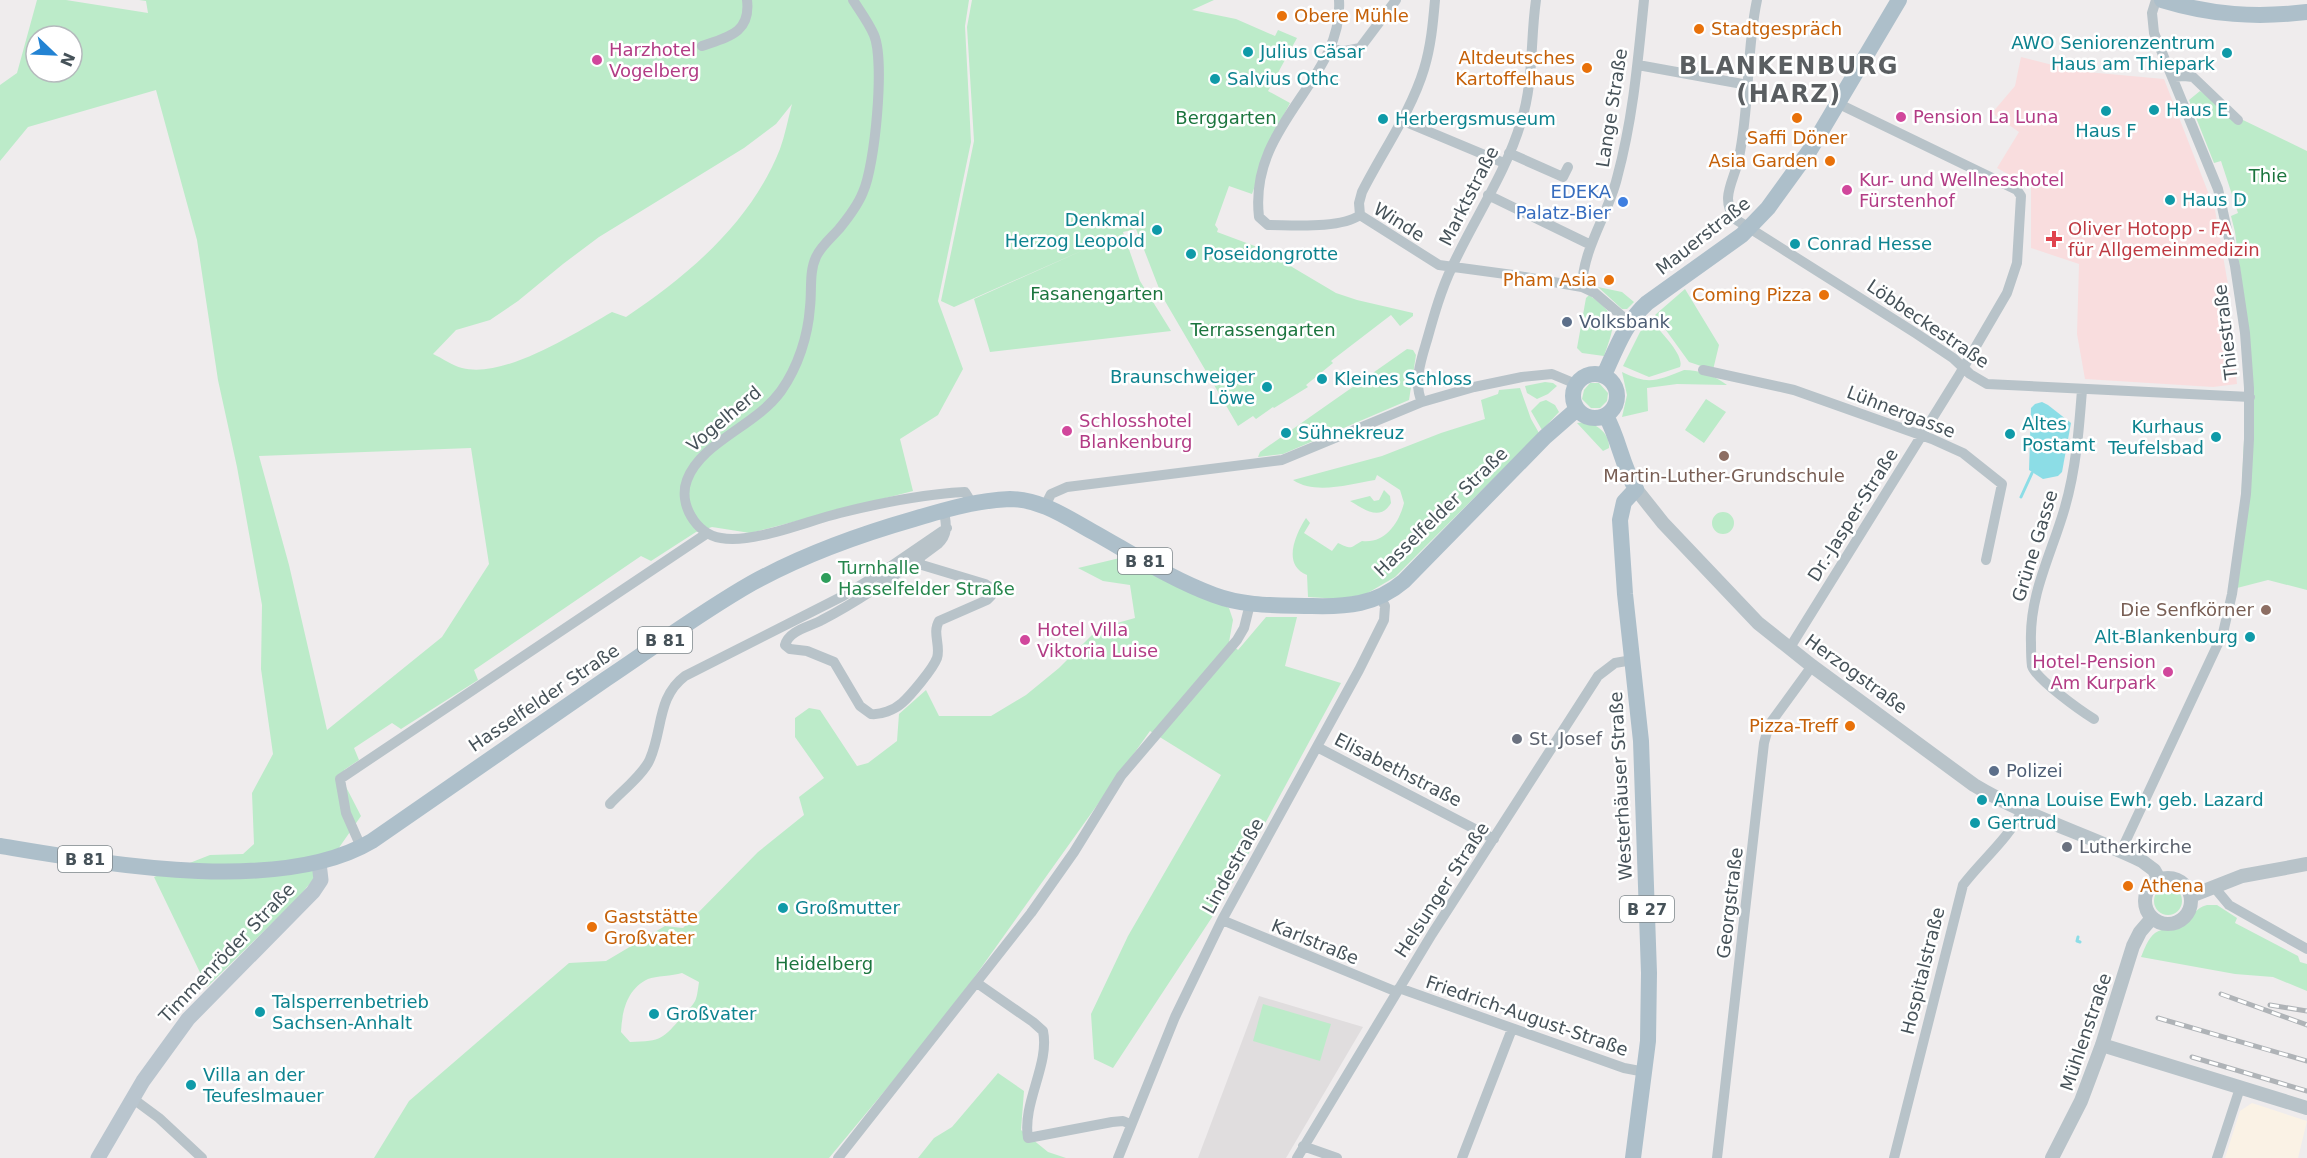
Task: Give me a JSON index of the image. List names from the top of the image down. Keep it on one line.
{"streets":{"main road":["Mauerstraße","Hasselfelder Straße","B 81","Herzogstraße","Westerhäuser Straße","B 27","Timmenröder Straße"],"street":["Lange Straße","Marktstraße","Winde","Löbbeckestraße","Thiestraße","Lühnergasse","Vogelherd","Dr.-Jasper-Straße","Grüne Gasse","Elisabethstraße","Lindestraße","Helsunger Straße","Georgstraße","Karlstraße","Hospitalstraße","Friedrich-August-Straße","Mühlenstraße"]},"crossings":[["Lange Straße","Winde"],["Marktstraße","Winde"],["Mauerstraße","Löbbeckestraße"],["Mauerstraße","Hasselfelder Straße"],["Mauerstraße","Dr.-Jasper-Straße"],["Mauerstraße","Herzogstraße"],["Löbbeckestraße","Thiestraße"],["Löbbeckestraße","Dr.-Jasper-Straße"],["Löbbeckestraße","Grüne Gasse"],["Thiestraße","Herzogstraße"],["Lühnergasse","Dr.-Jasper-Straße"],["Hasselfelder Straße","Herzogstraße"],["Hasselfelder Straße","Lindestraße"],["Hasselfelder Straße","Timmenröder Straße"],["Dr.-Jasper-Straße","Herzogstraße"],["Herzogstraße","Westerhäuser Straße"],["Herzogstraße","Georgstraße"],["Herzogstraße","Hospitalstraße"],["Herzogstraße","Mühlenstraße"],["Elisabethstraße","Lindestraße"],["Elisabethstraße","Helsunger Straße"],["Westerhäuser Straße","Helsunger Straße"],["Westerhäuser Straße","Friedrich-August-Straße"],["Lindestraße","Karlstraße"],["Helsunger Straße","Karlstraße"],["Helsunger Straße","Friedrich-August-Straße"],["Karlstraße","Friedrich-August-Straße"]],"districts":["BLANKENBURG (HARZ)"],"parks":["Berggarten","Thie","Fasanengarten","Terrassengarten","Heidelberg"],"places":{"other":["Obere Mühle","Stadtgespräch","Julius Cäsar","AWO Seniorenzentrum Haus am Thiepark","Harzhotel Vogelberg","Altdeutsches Kartoffelhaus","Salvius Othc","Haus E","Haus F","Pension La Luna","Saffi Döner","Herbergsmuseum","Asia Garden","Kur- und Wellnesshotel Fürstenhof","Haus D","EDEKA Palatz-Bier","Denkmal Herzog Leopold","Conrad Hesse","Poseidongrotte","Pham Asia","Coming Pizza","Volksbank","Kleines Schloss","Braunschweiger Löwe","Schlosshotel Blankenburg","Sühnekreuz","Altes Postamt","Kurhaus Teufelsbad","Martin-Luther-Grundschule","Turnhalle Hasselfelder Straße","Die Senfkörner","Alt-Blankenburg","Hotel Villa Viktoria Luise","Hotel-Pension Am Kurpark","Pizza-Treff","St. Josef","Polizei","Anna Louise Ewh, geb. Lazard","Gertrud","Lutherkirche","Athena","Großmutter","Gaststätte Großvater","Talsperrenbetrieb Sachsen-Anhalt","Großvater","Villa an der Teufeslmauer"],"health":["Oliver Hotopp - FA für Allgemeinmedizin"]},"north":"bottom right"}
